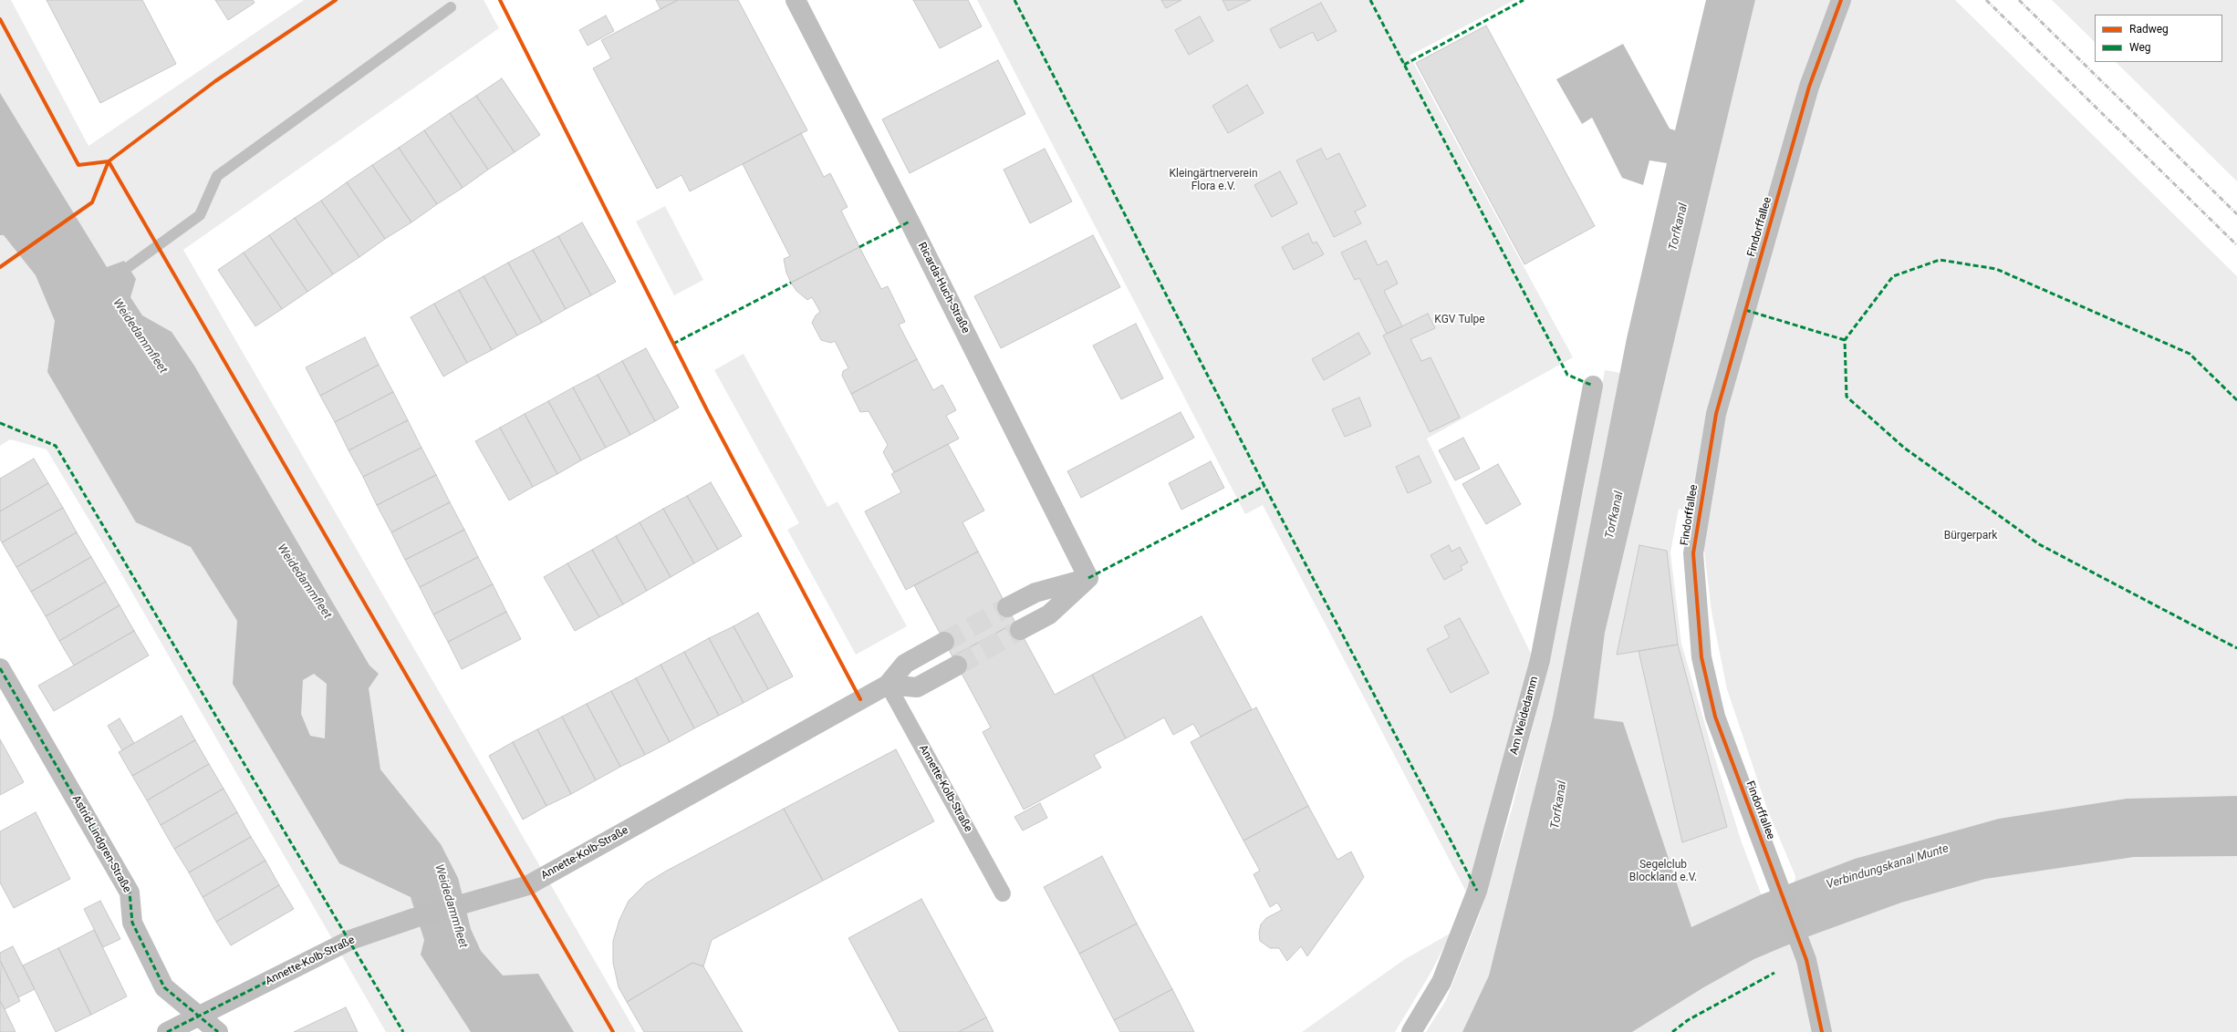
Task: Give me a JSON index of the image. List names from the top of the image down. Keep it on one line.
{"streets":{"street":["Findorffallee","Ricarda-Huch-Straße","Am Weidedamm","Annette-Kolb-Straße","Astrid-Lindgren-Straße"]},"crossings":[["Annette-Kolb-Straße","Astrid-Lindgren-Straße"]],"water":["Torfkanal","Weidedammfleet","Verbindungskanal Munte"],"parks":["Kleingärtnerverein Flora e.V.","KGV Tulpe","Bürgerpark","Segelclub Blockland e.V."],"legend":["Radweg","Weg"]}
